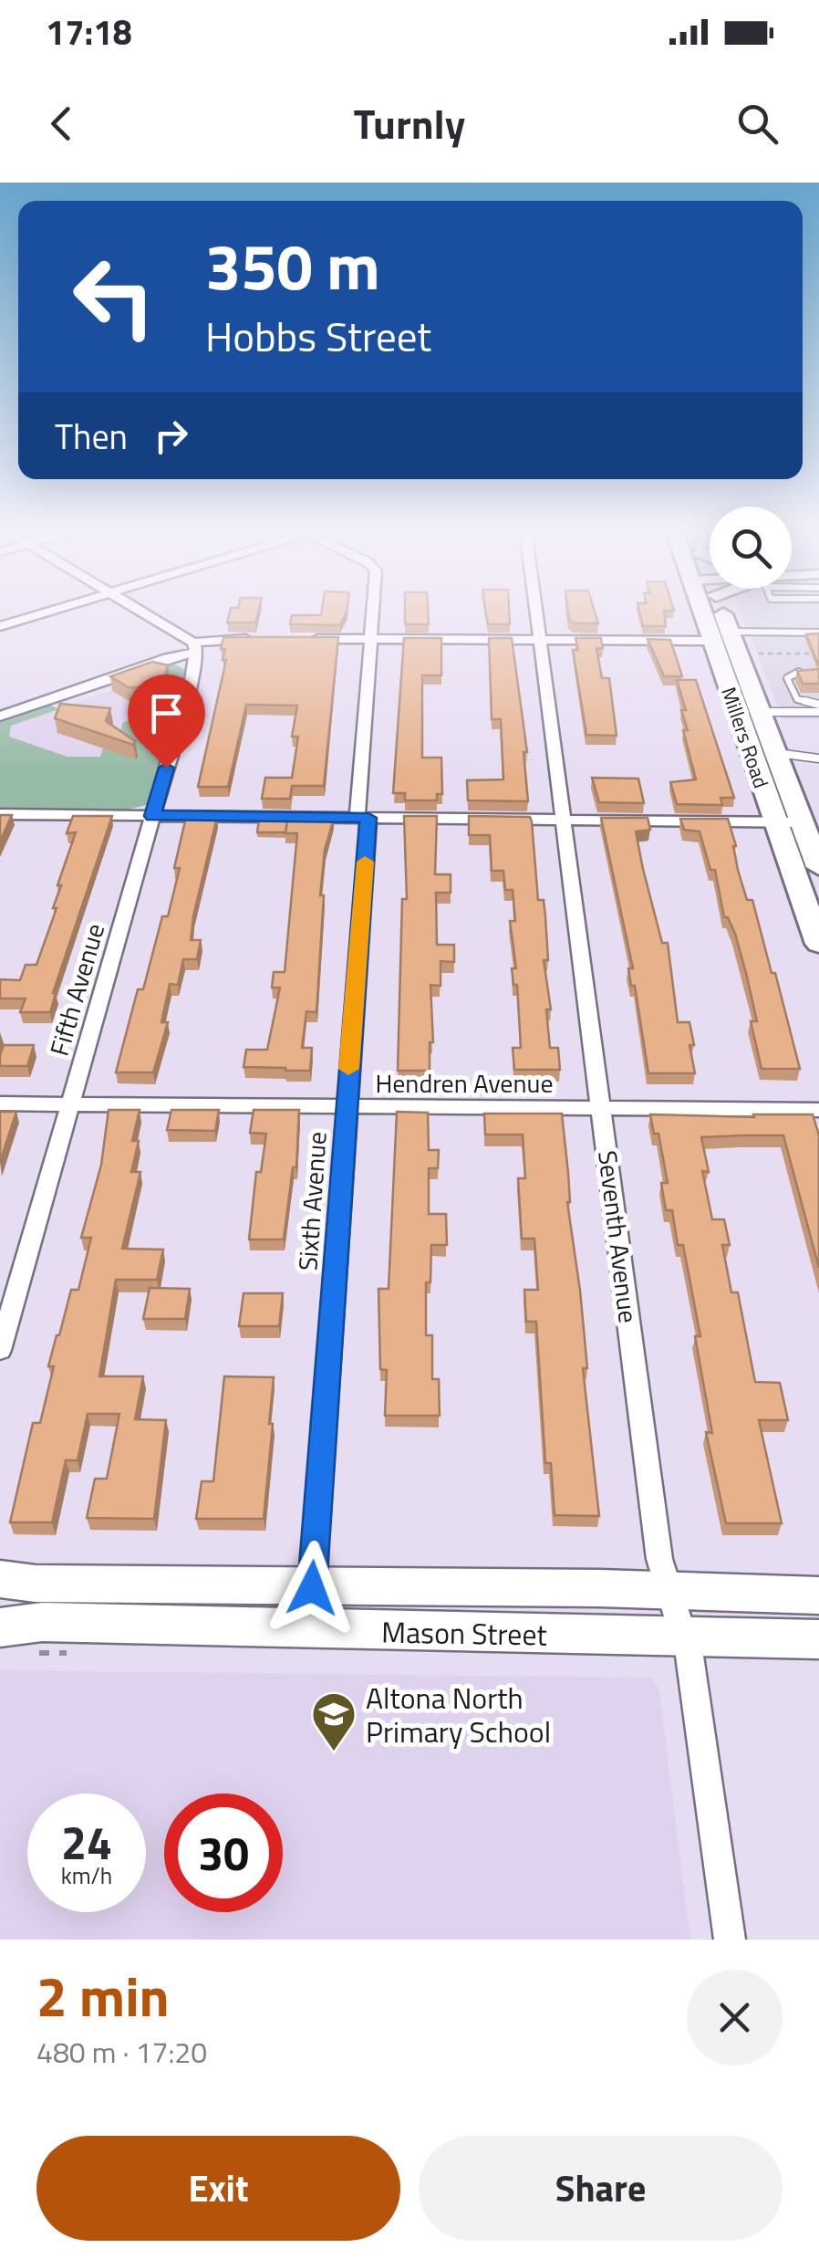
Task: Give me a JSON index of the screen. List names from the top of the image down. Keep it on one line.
{"streets":{"main road":["Millers Road"],"street":["Fifth Avenue","Hendren Avenue","Sixth Avenue","Seventh Avenue","Mason Street"]},"crossings":[["Fifth Avenue","Hendren Avenue"],["Hendren Avenue","Sixth Avenue"],["Hendren Avenue","Seventh Avenue"],["Sixth Avenue","Mason Street"],["Seventh Avenue","Mason Street"]],"places":{"school or university":["Altona North Primary School"]},"page":{"status":"17:18","header":"Turnly","turn":["350 m","Hobbs Street"],"then":"Then","speed":"24 km/h","limit":"30","heading":["2 min","480 m · 17:20"],"buttons":["Exit","Share"]}}
